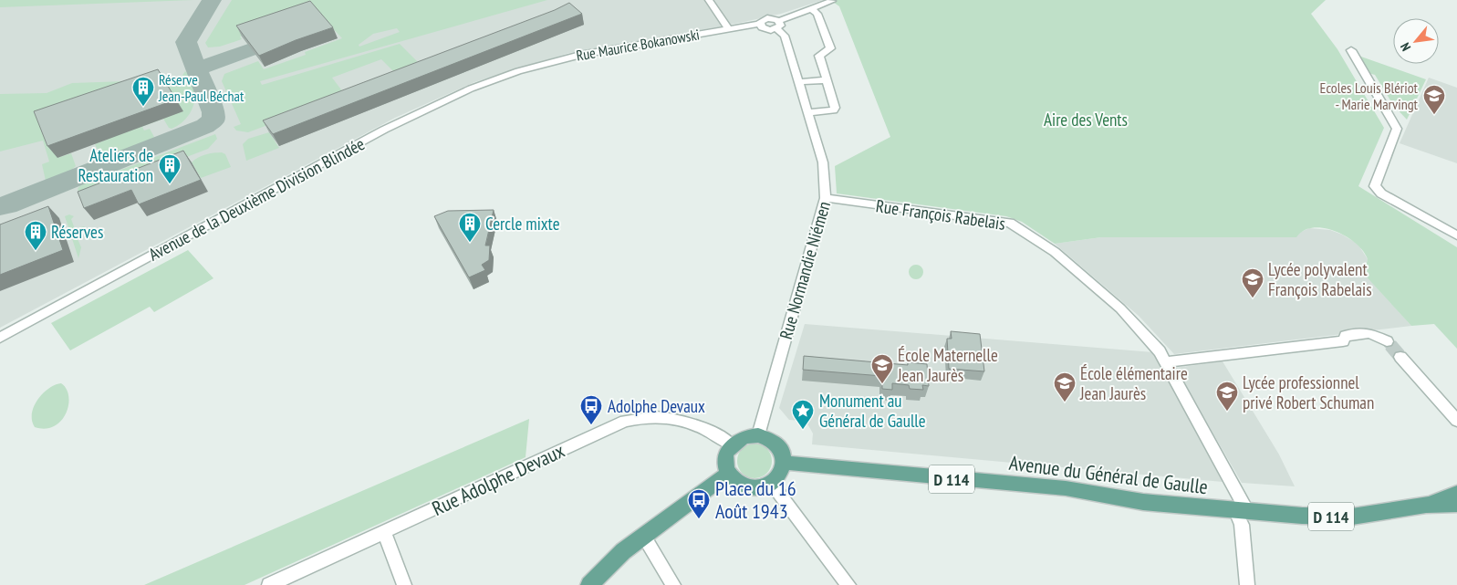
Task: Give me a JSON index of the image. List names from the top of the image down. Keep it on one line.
{"streets":{"main road":["Avenue du Général de Gaulle","D 114"],"street":["Rue Maurice Bokanowski","Avenue de la Deuxième Division Blindée","Rue François Rabelais","Rue Normandie Niémen","Rue Adolphe Devaux"]},"crossings":[["Rue Maurice Bokanowski","Avenue de la Deuxième Division Blindée"],["Rue Maurice Bokanowski","Rue Normandie Niémen"],["Rue François Rabelais","Rue Normandie Niémen"],["Rue François Rabelais","Avenue du Général de Gaulle"],["Rue Normandie Niémen","Avenue du Général de Gaulle"],["Rue Normandie Niémen","Rue Adolphe Devaux"],["Avenue du Général de Gaulle","Rue Adolphe Devaux"]],"parks":["Aire des Vents"],"places":{"building":["Réserve Jean-Paul Béchat","Ateliers de Restauration","Cercle mixte","Réserves"],"school or university":["Ecoles Louis Blériot - Marie Marvingt","Lycée polyvalent François Rabelais","École Maternelle Jean Jaurès","École élémentaire Jean Jaurès","Lycée professionnel privé Robert Schuman"],"bus stop":["Adolphe Devaux","Place du 16 Août 1943"],"place":["Monument au Général de Gaulle"]},"north":"bottom left"}
